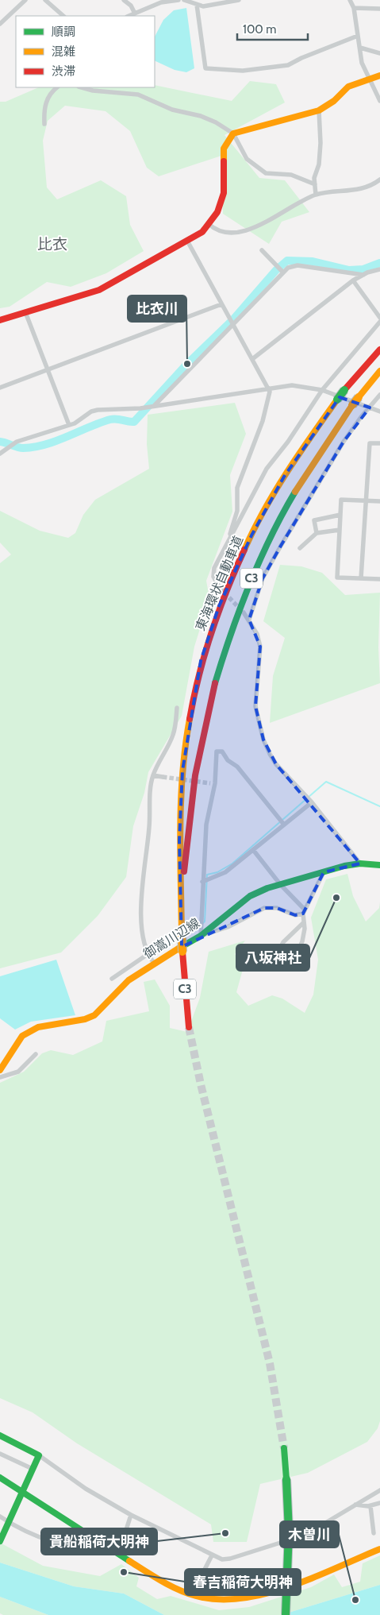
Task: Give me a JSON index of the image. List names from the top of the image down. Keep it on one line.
{"streets":{"main road":["C3","東海環状自動車道","御嵩川辺線"]},"districts":["比衣"],"places":["比衣川","八坂神社","貴船稲荷大明神","春吉稲荷大明神","木曽川"],"legend":["順調","混雑","渋滞"],"scale_bar":"100 m"}
